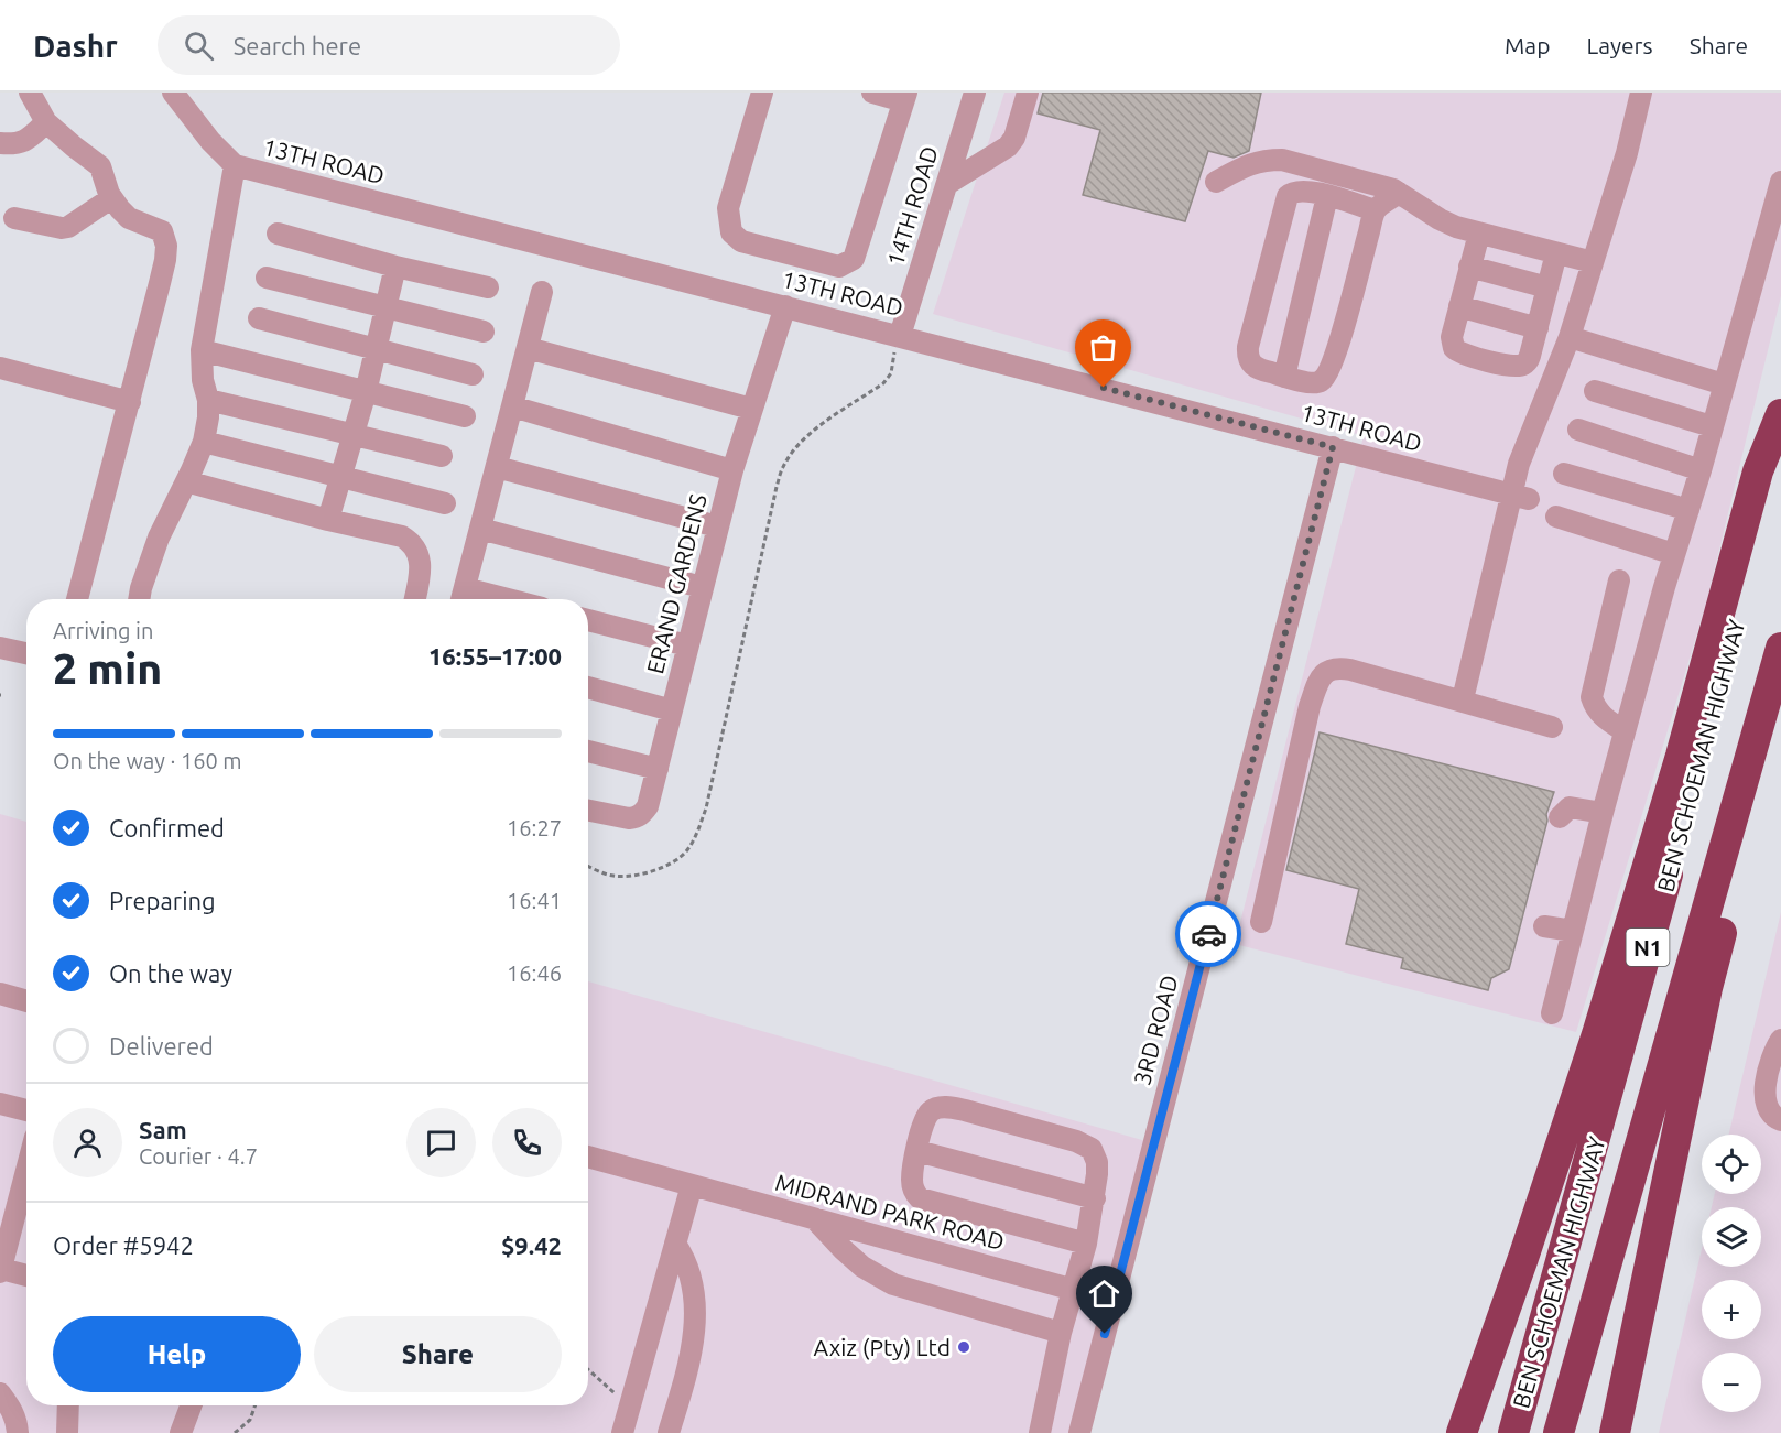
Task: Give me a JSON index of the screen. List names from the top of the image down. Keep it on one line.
{"streets":{"highway":["BEN SCHOEMAN HIGHWAY","N1"],"street":["13TH ROAD","14TH ROAD","ERAND GARDENS","3RD ROAD","MIDRAND PARK ROAD"]},"crossings":[["13TH ROAD","14TH ROAD"],["13TH ROAD","ERAND GARDENS"],["13TH ROAD","3RD ROAD"]],"places":["Axiz (Pty) Ltd"],"page":{"header":"Dashr","search":"Search here","nav":["Map","Layers","Share"],"heading":["2 min","Arriving in","16:55–17:00"],"panel":["Sam","Courier · 4.7","Order #5942","$9.42"],"bar":"On the way · 160 m","list":[["Confirmed","16:27"],["Preparing","16:41"],["On the way","16:46"],"Delivered"],"map_buttons":["+","−"],"buttons":["Help","Share"]}}
